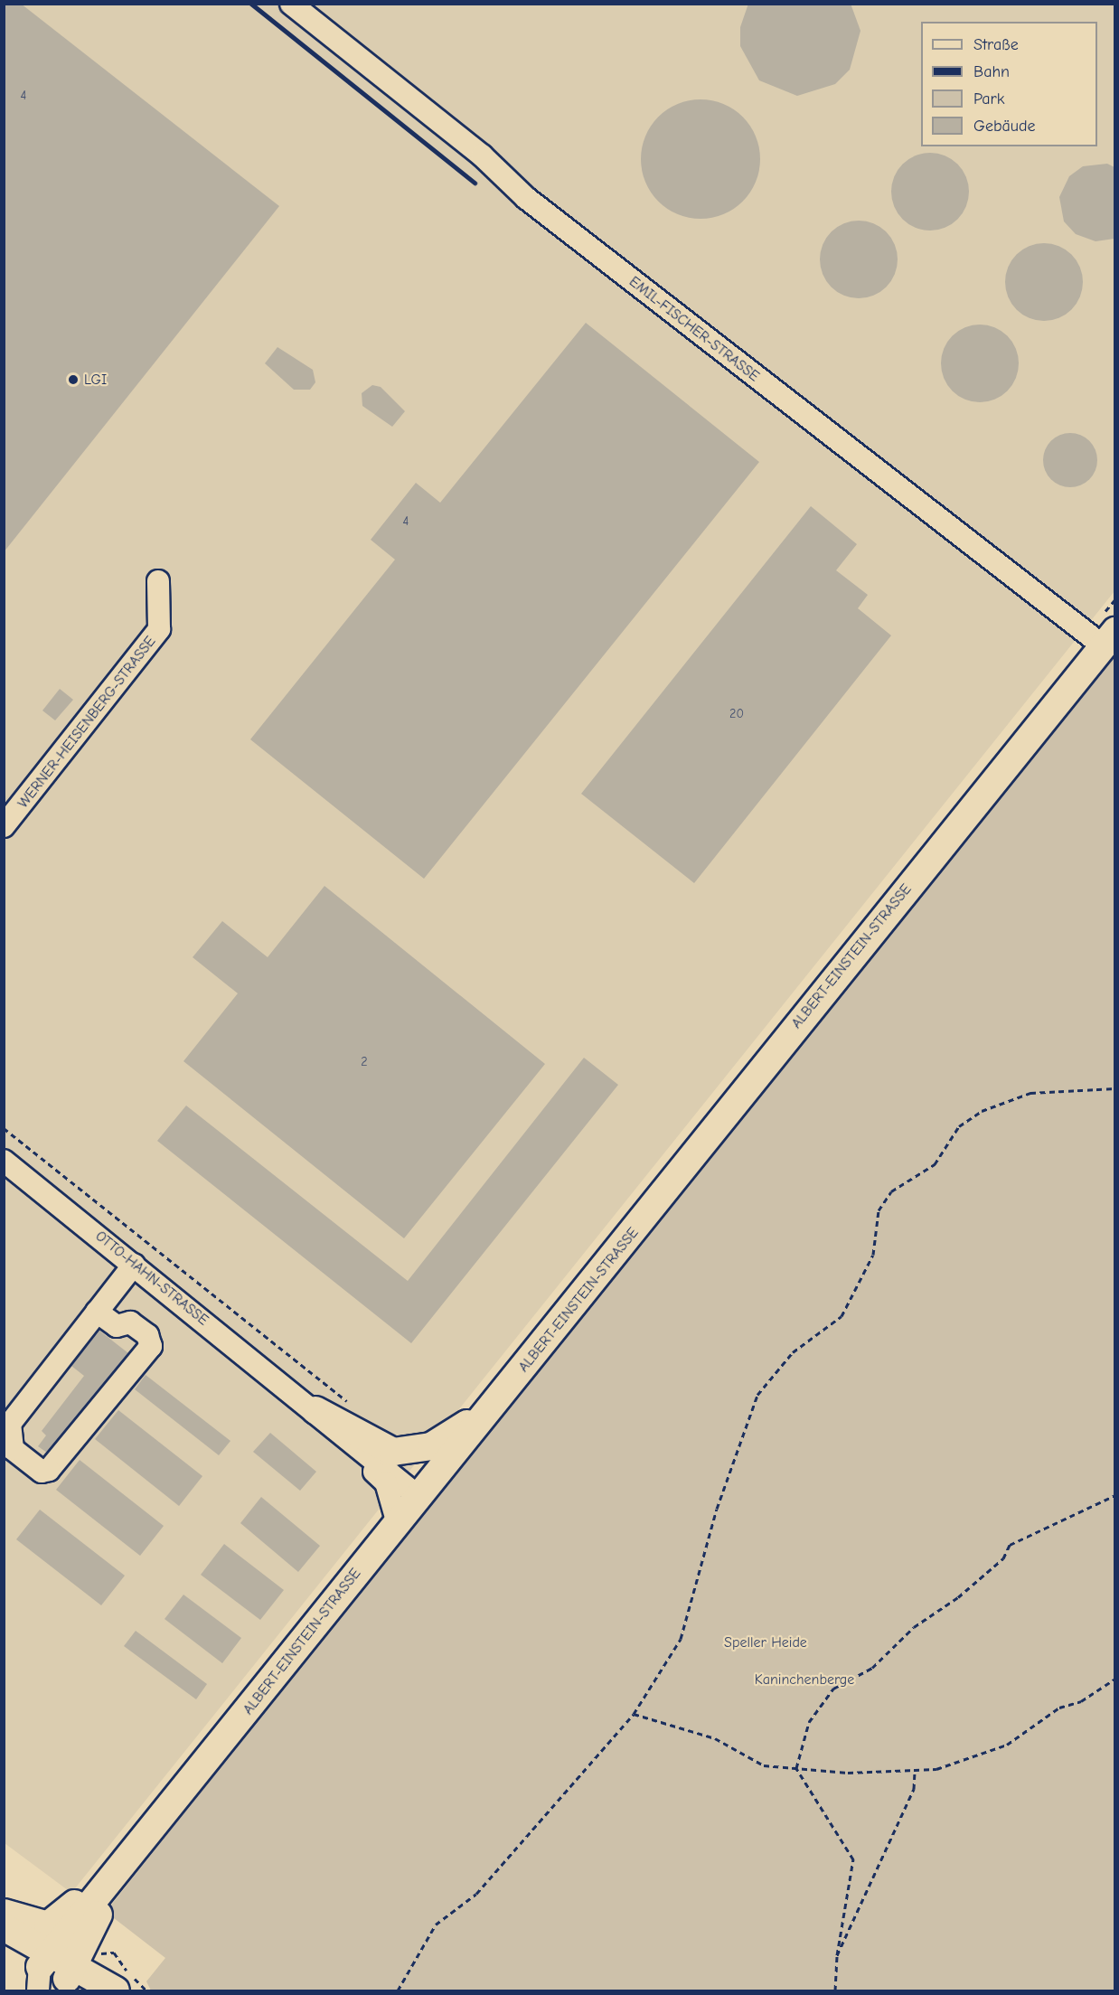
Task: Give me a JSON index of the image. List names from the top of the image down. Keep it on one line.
{"streets":{"main road":["ALBERT-EINSTEIN-STRASSE"],"street":["EMIL-FISCHER-STRASSE","WERNER-HEISENBERG-STRASSE","OTTO-HAHN-STRASSE"]},"crossings":[["EMIL-FISCHER-STRASSE","ALBERT-EINSTEIN-STRASSE"],["ALBERT-EINSTEIN-STRASSE","OTTO-HAHN-STRASSE"]],"parks":["Speller Heide","Kaninchenberge"],"places":["LGI"],"house_numbers":["4","4","20","2"],"legend":["Straße","Bahn","Park","Gebäude"]}
